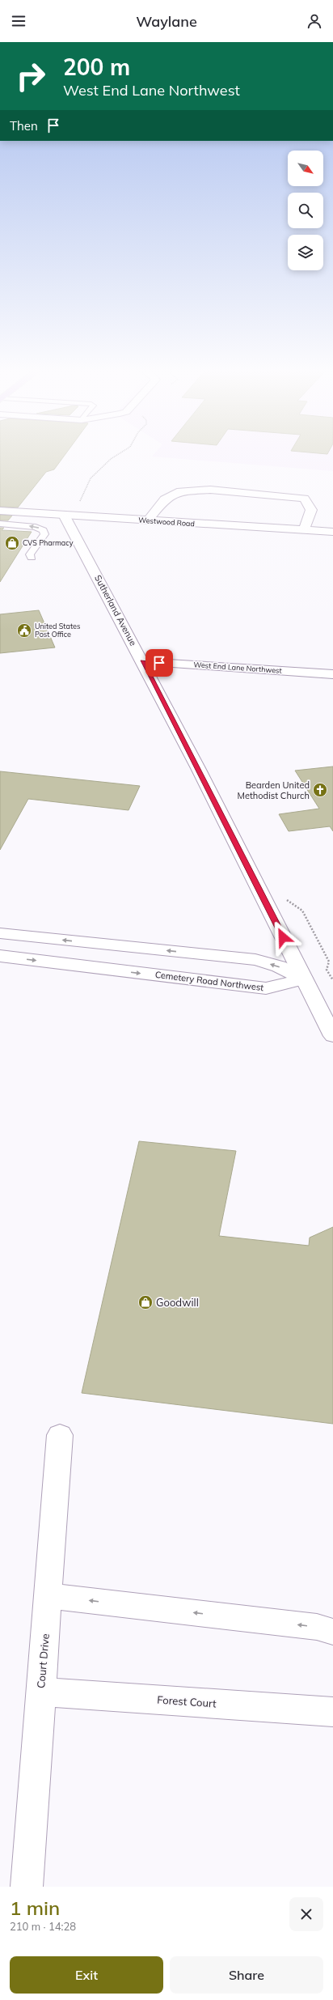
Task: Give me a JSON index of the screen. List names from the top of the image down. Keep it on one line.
{"streets":{"street":["Westwood Road","Sutherland Avenue","West End Lane Northwest","Cemetery Road Northwest","Court Drive","Forest Court"]},"crossings":[["Westwood Road","Sutherland Avenue"],["Sutherland Avenue","West End Lane Northwest"],["Sutherland Avenue","Cemetery Road Northwest"],["Court Drive","Forest Court"]],"places":{"shop":["CVS Pharmacy","Goodwill"],"public building":["United States Post Office"],"church":["Bearden United Methodist Church"]},"north":"bottom right","page":{"header":"Waylane","turn":["200 m","West End Lane Northwest"],"then":"Then","heading":["1 min","210 m · 14:28"],"buttons":["Exit","Share"]}}
